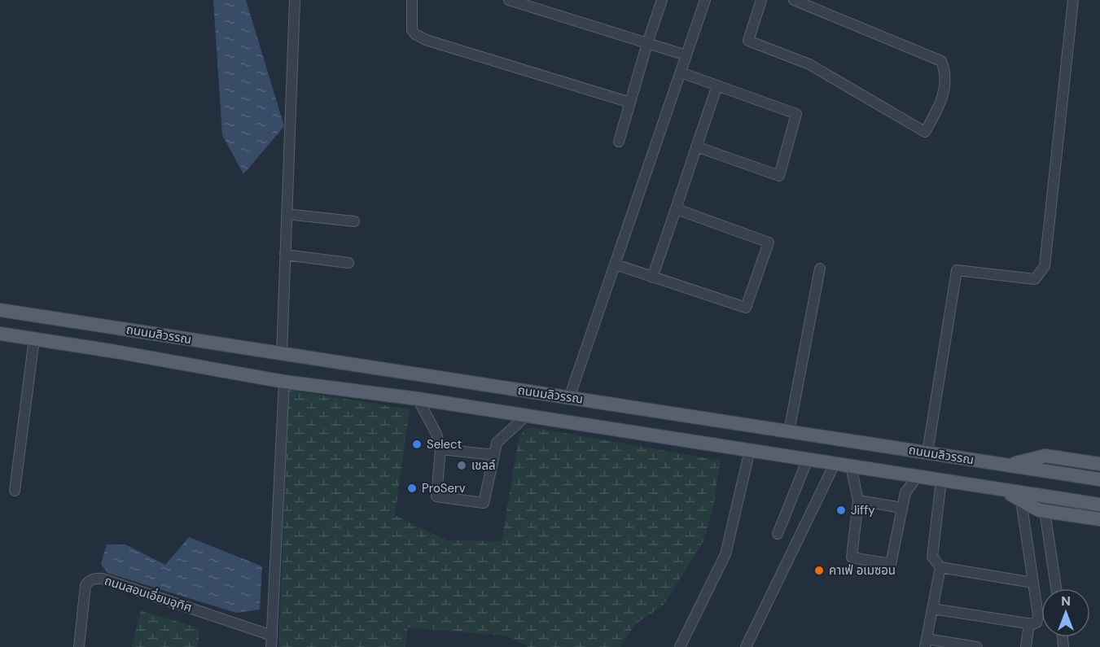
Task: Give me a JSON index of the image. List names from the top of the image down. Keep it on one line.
{"streets":{"main road":["ถนนมลิวรรณ"],"street":["ถนนสอนเอี่ยมอุทิศ"]},"places":["Select","เชลล์","ProServ","Jiffy","คาเฟ่ อเมซอน"],"north":"top"}
